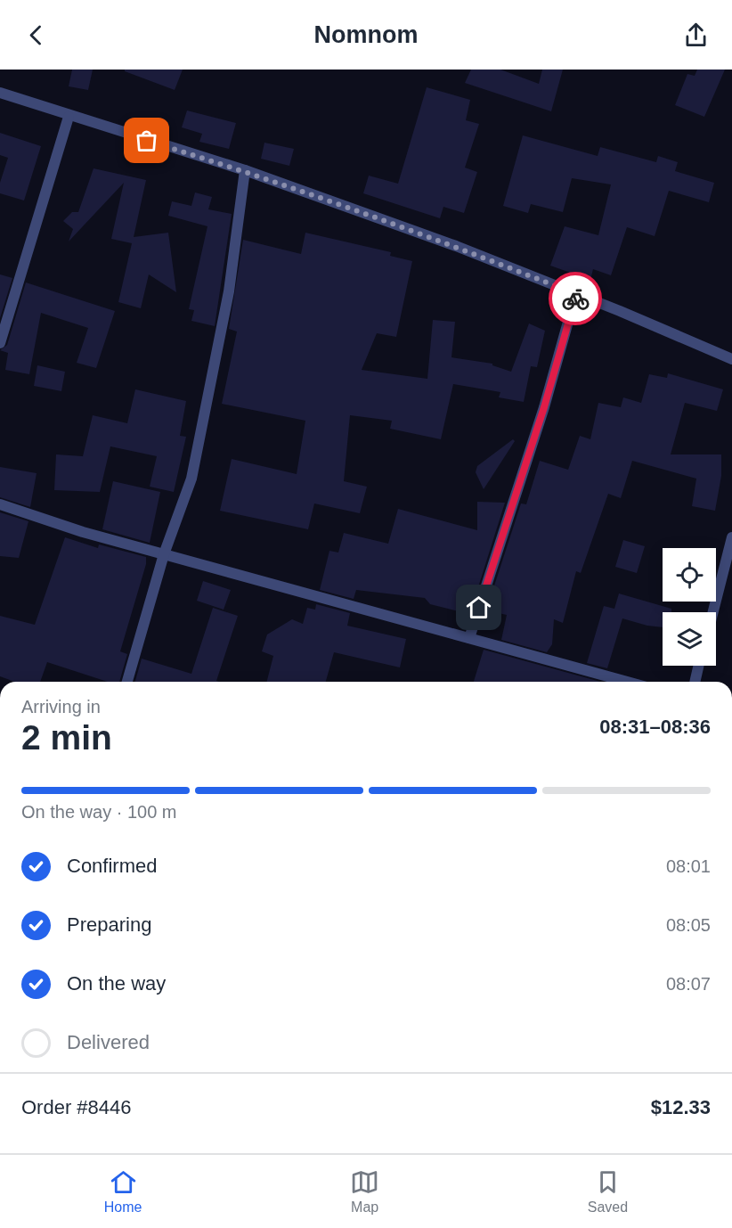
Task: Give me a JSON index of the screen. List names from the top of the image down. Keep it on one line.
{"page":{"header":"Nomnom","heading":["2 min","Arriving in","08:31–08:36"],"panel":["Order #8446","$12.33"],"bar":"On the way · 100 m","list":[["Confirmed","08:01"],["Preparing","08:05"],["On the way","08:07"],"Delivered"],"tabs":["Home","Map","Saved"]}}
